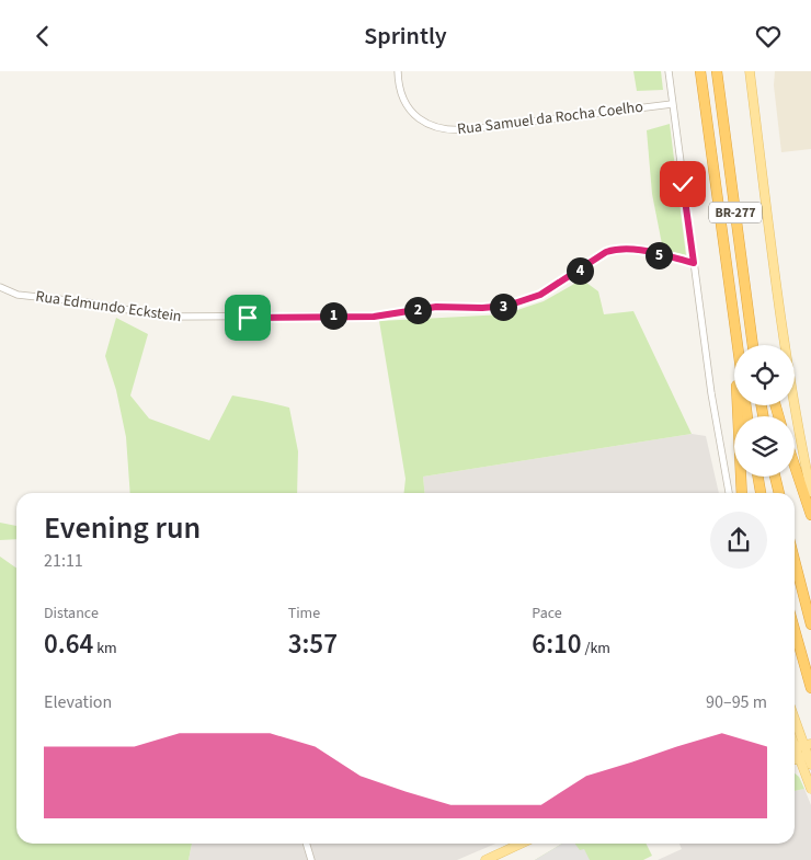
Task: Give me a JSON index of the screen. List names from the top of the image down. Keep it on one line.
{"streets":{"highway":["BR-277"],"street":["Rua Samuel da Rocha Coelho","Rua Edmundo Eckstein"]},"page":{"header":"Sprintly","pins":["5","4","3","2","1"],"heading":["Evening run","21:11"],"stats":[["Distance","0.64 km"],["Time","3:57"],["Pace","6:10 /km"]],"chart":["Elevation","90–95 m"]}}
